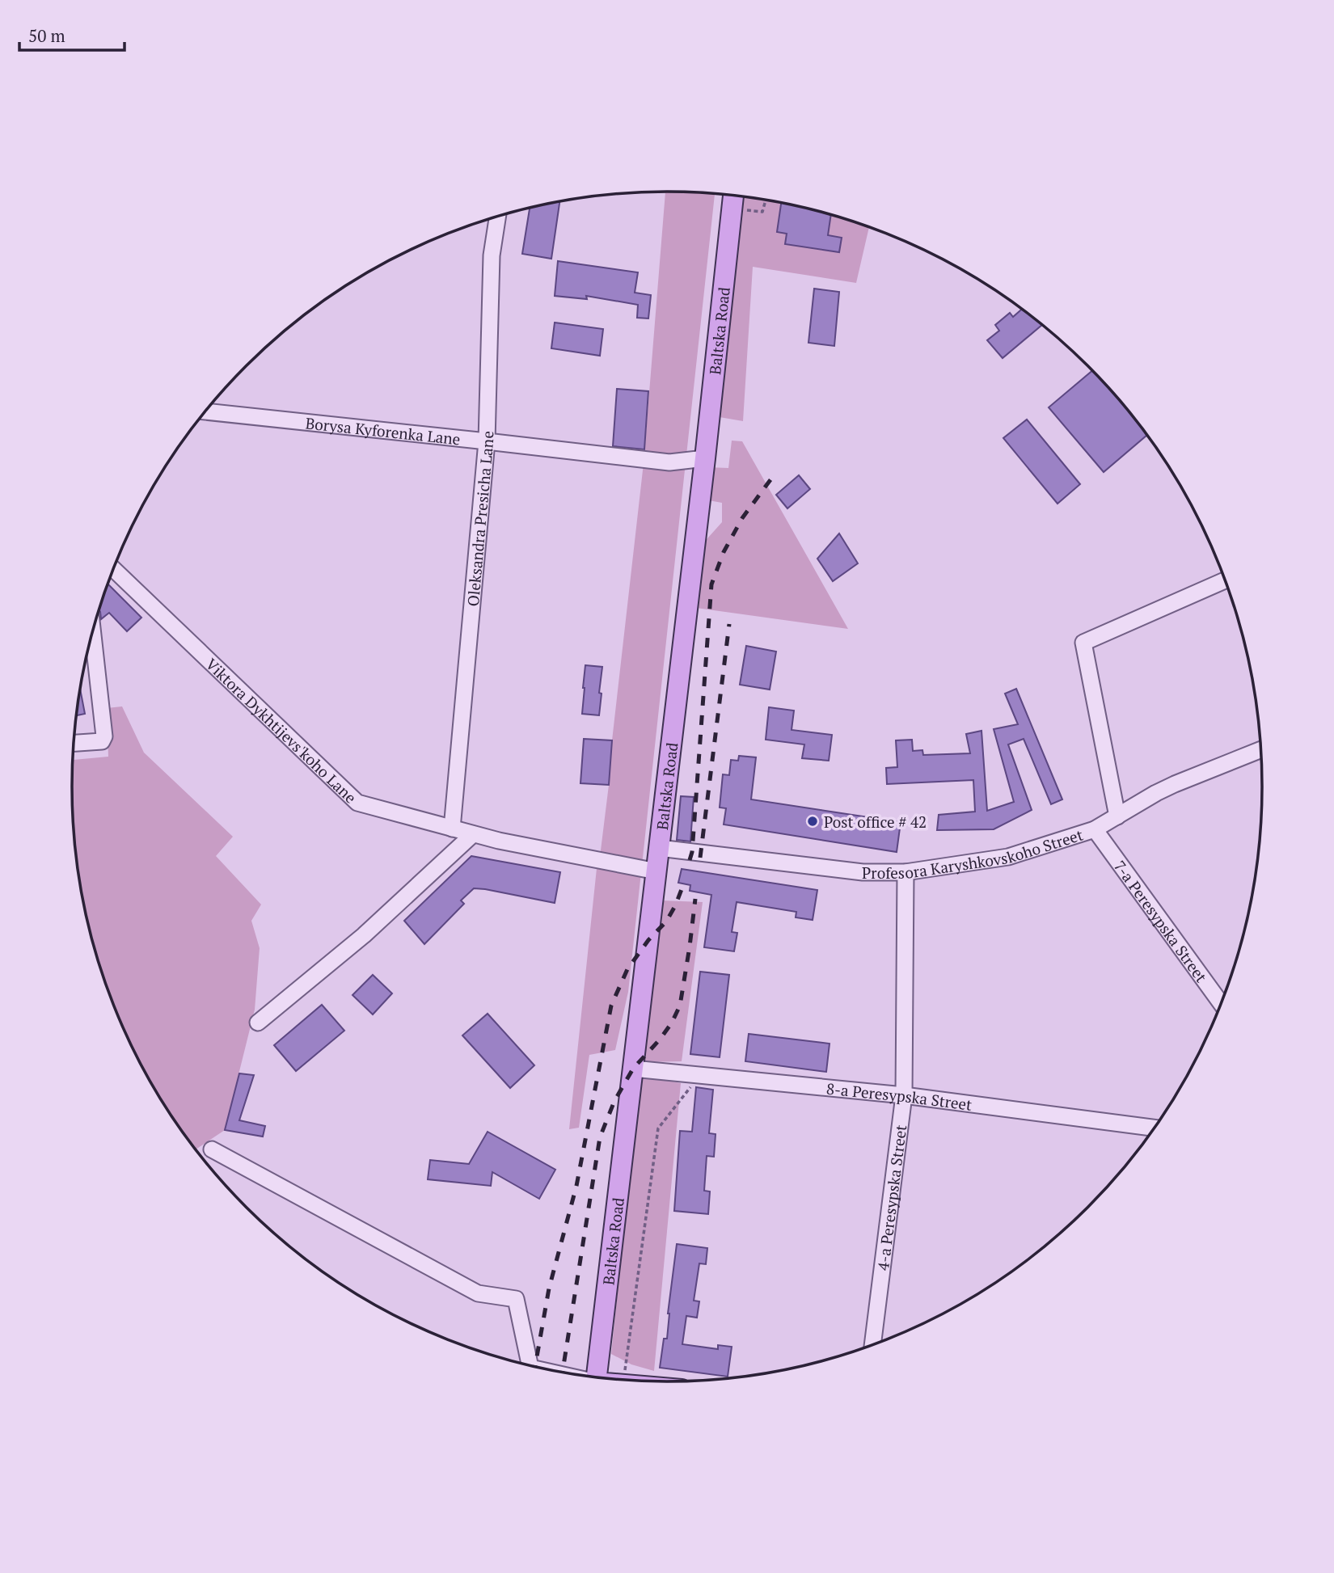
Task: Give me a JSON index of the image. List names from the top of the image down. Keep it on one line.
{"streets":{"main road":["Baltska Road"],"street":["Borysa Kyforenka Lane","Oleksandra Presicha Lane","Viktora Dykhtijevs'koho Lane","Profesora Karyshkovskoho Street","7-a Peresypska Street","8-a Peresypska Street","4-a Peresypska Street"]},"crossings":[["Baltska Road","Borysa Kyforenka Lane"],["Baltska Road","Viktora Dykhtijevs'koho Lane"],["Baltska Road","Profesora Karyshkovskoho Street"],["Baltska Road","8-a Peresypska Street"],["Borysa Kyforenka Lane","Oleksandra Presicha Lane"],["Oleksandra Presicha Lane","Viktora Dykhtijevs'koho Lane"],["Profesora Karyshkovskoho Street","7-a Peresypska Street"],["Profesora Karyshkovskoho Street","4-a Peresypska Street"],["8-a Peresypska Street","4-a Peresypska Street"]],"places":["Post office # 42"],"scale_bar":"50 m"}
